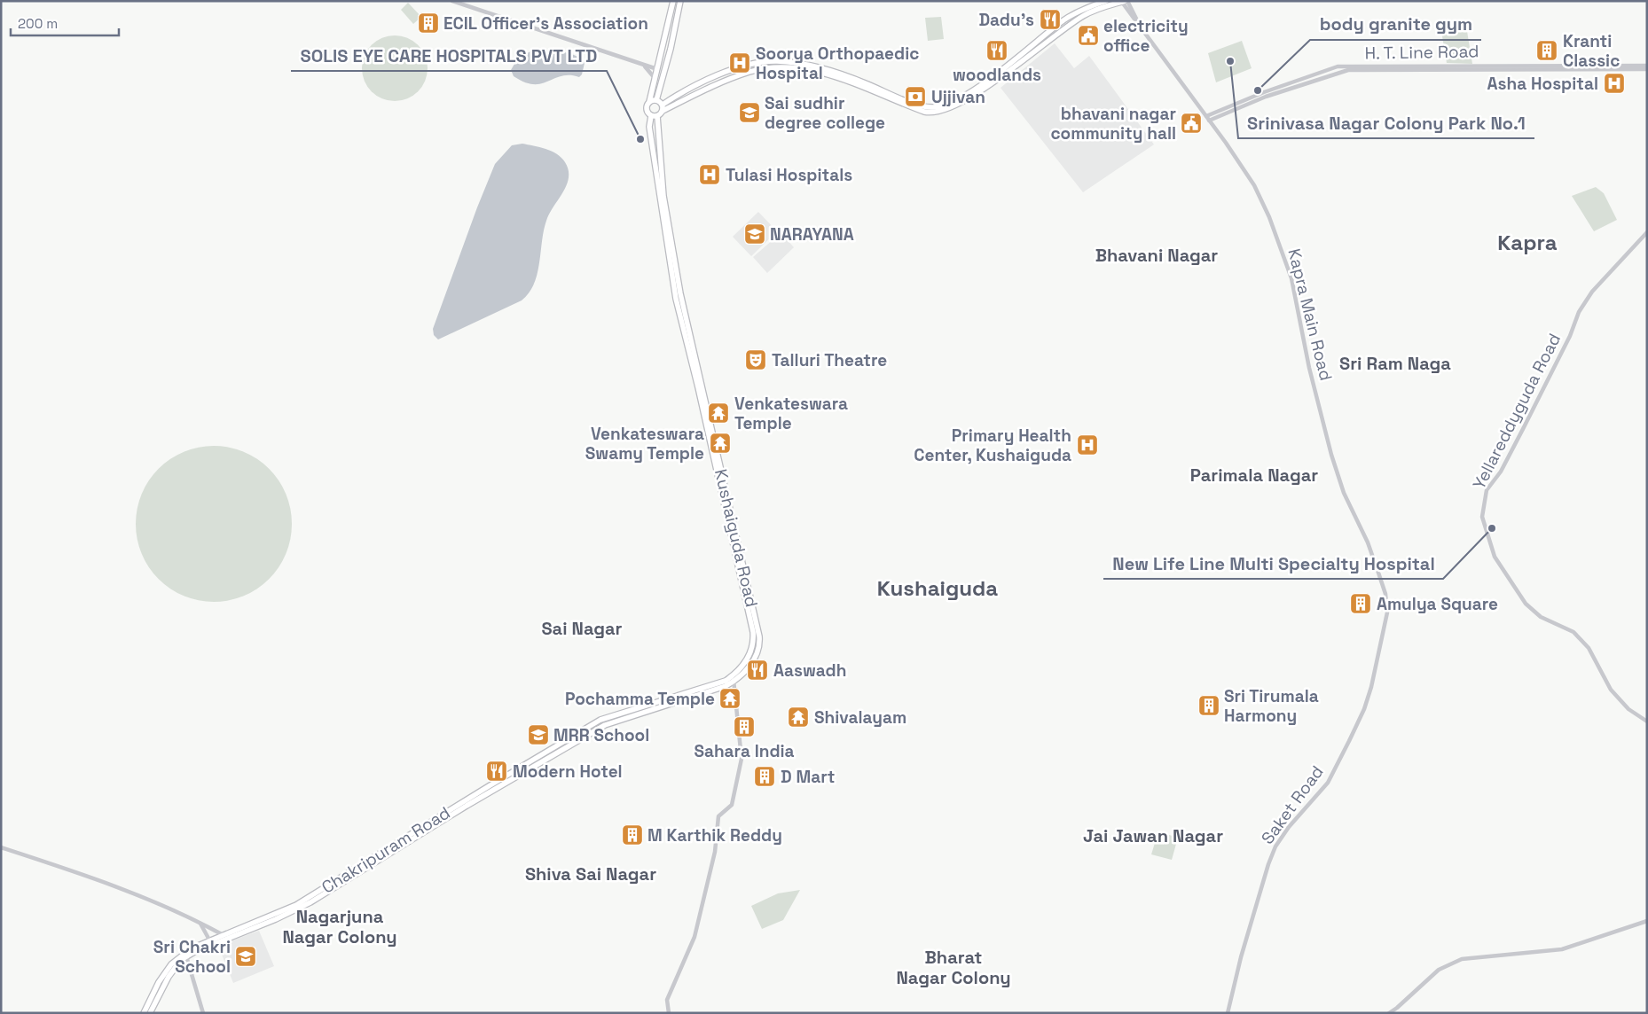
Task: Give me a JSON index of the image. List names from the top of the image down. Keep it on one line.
{"streets":{"main road":["Kushaiguda Road","Chakripuram Road"],"street":["H. T. Line Road","Kapra Main Road","Yellareddyguda Road","Saket Road"]},"crossings":[["H. T. Line Road","Kapra Main Road"],["Kapra Main Road","Saket Road"],["Kushaiguda Road","Chakripuram Road"]],"districts":["Kapra","Bhavani Nagar","Sri Ram Naga","Parimala Nagar","Kushaiguda","Sai Nagar","Jai Jawan Nagar","Shiva Sai Nagar","Nagarjuna Nagar Colony","Bharat Nagar Colony"],"places":{"restaurant":["Dadu's","woodlands","Aaswadh","Modern Hotel"],"building":["ECIL Officer's Association","Kranti Classic","Amulya Square","Sri Tirumala Harmony","Sahara India","D Mart","M Karthik Reddy"],"public building":["electricity office","bhavani nagar community hall"],"other":["Srinivasa Nagar Colony Park No.1","body granite gym","SOLIS EYE CARE HOSPITALS PVT LTD","New Life Line Multi Specialty Hospital"],"hospital":["Soorya Orthopaedic Hospital","Asha Hospital","Tulasi Hospitals","Primary Health Center, Kushaiguda"],"bank":["Ujjivan"],"school or university":["Sai sudhir degree college","NARAYANA","MRR School","Sri Chakri School"],"theatre":["Talluri Theatre"],"temple":["Venkateswara Temple","Venkateswara Swamy Temple","Pochamma Temple","Shivalayam"]},"scale_bar":"200 m"}
